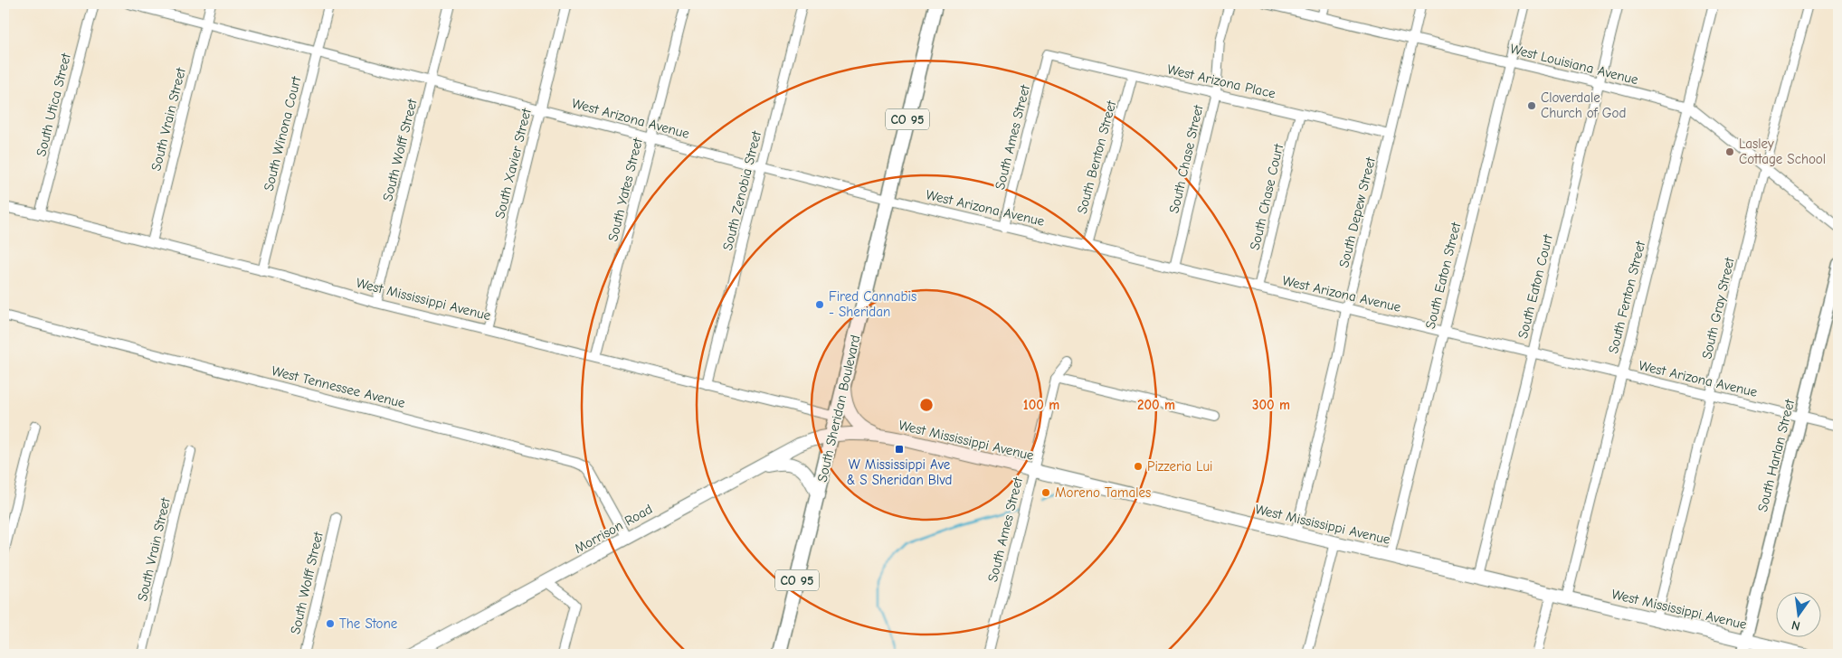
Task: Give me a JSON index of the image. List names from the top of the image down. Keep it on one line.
{"streets":{"main road":["CO 95","West Mississippi Avenue","South Sheridan Boulevard","Morrison Road"],"street":["West Louisiana Avenue","West Arizona Place","South Utica Street","West Arizona Avenue","South Vrain Street","South Winona Court","South Ames Street","South Wolff Street","South Benton Street","South Chase Street","South Xavier Street","South Yates Street","South Zenobia Street","South Chase Court","South Depew Street","South Eaton Street","South Eaton Court","South Fenton Street","South Gray Street","West Tennessee Avenue","South Harlan Street"]},"crossings":[["West Louisiana Avenue","South Depew Street"],["West Louisiana Avenue","South Eaton Street"],["West Louisiana Avenue","South Eaton Court"],["West Louisiana Avenue","South Fenton Street"],["West Louisiana Avenue","South Gray Street"],["West Arizona Place","South Ames Street"],["West Arizona Place","South Benton Street"],["West Arizona Place","South Chase Street"],["West Arizona Place","South Chase Court"],["West Arizona Place","South Depew Street"],["South Utica Street","West Mississippi Avenue"],["West Arizona Avenue","South Vrain Street"],["West Arizona Avenue","South Winona Court"],["West Arizona Avenue","South Ames Street"],["West Arizona Avenue","South Wolff Street"],["West Arizona Avenue","South Benton Street"],["West Arizona Avenue","South Chase Street"],["West Arizona Avenue","South Xavier Street"],["West Arizona Avenue","South Yates Street"],["West Arizona Avenue","South Zenobia Street"],["West Arizona Avenue","South Chase Court"],["West Arizona Avenue","South Depew Street"],["West Arizona Avenue","South Eaton Street"],["West Arizona Avenue","South Eaton Court"],["West Arizona Avenue","South Fenton Street"],["West Arizona Avenue","South Gray Street"],["West Arizona Avenue","South Sheridan Boulevard"],["West Arizona Avenue","South Harlan Street"],["South Vrain Street","West Mississippi Avenue"],["South Winona Court","West Mississippi Avenue"],["South Ames Street","West Mississippi Avenue"],["South Wolff Street","West Mississippi Avenue"],["South Xavier Street","West Mississippi Avenue"],["South Yates Street","West Mississippi Avenue"],["South Zenobia Street","West Mississippi Avenue"],["South Depew Street","West Mississippi Avenue"],["South Eaton Street","West Mississippi Avenue"],["South Eaton Court","West Mississippi Avenue"],["South Fenton Street","West Mississippi Avenue"],["West Mississippi Avenue","South Gray Street"],["West Mississippi Avenue","South Sheridan Boulevard"],["West Mississippi Avenue","South Harlan Street"],["West Mississippi Avenue","Morrison Road"],["West Tennessee Avenue","Morrison Road"],["South Sheridan Boulevard","Morrison Road"]],"places":{"other":["Cloverdale Church of God","Lasley Cottage School","Fired Cannabis - Sheridan","Pizzeria Lui","Moreno Tamales","The Stone"],"transit":["W Mississippi Ave & S Sheridan Blvd"]},"north":"bottom","rings":["100 m","200 m","300 m"]}
